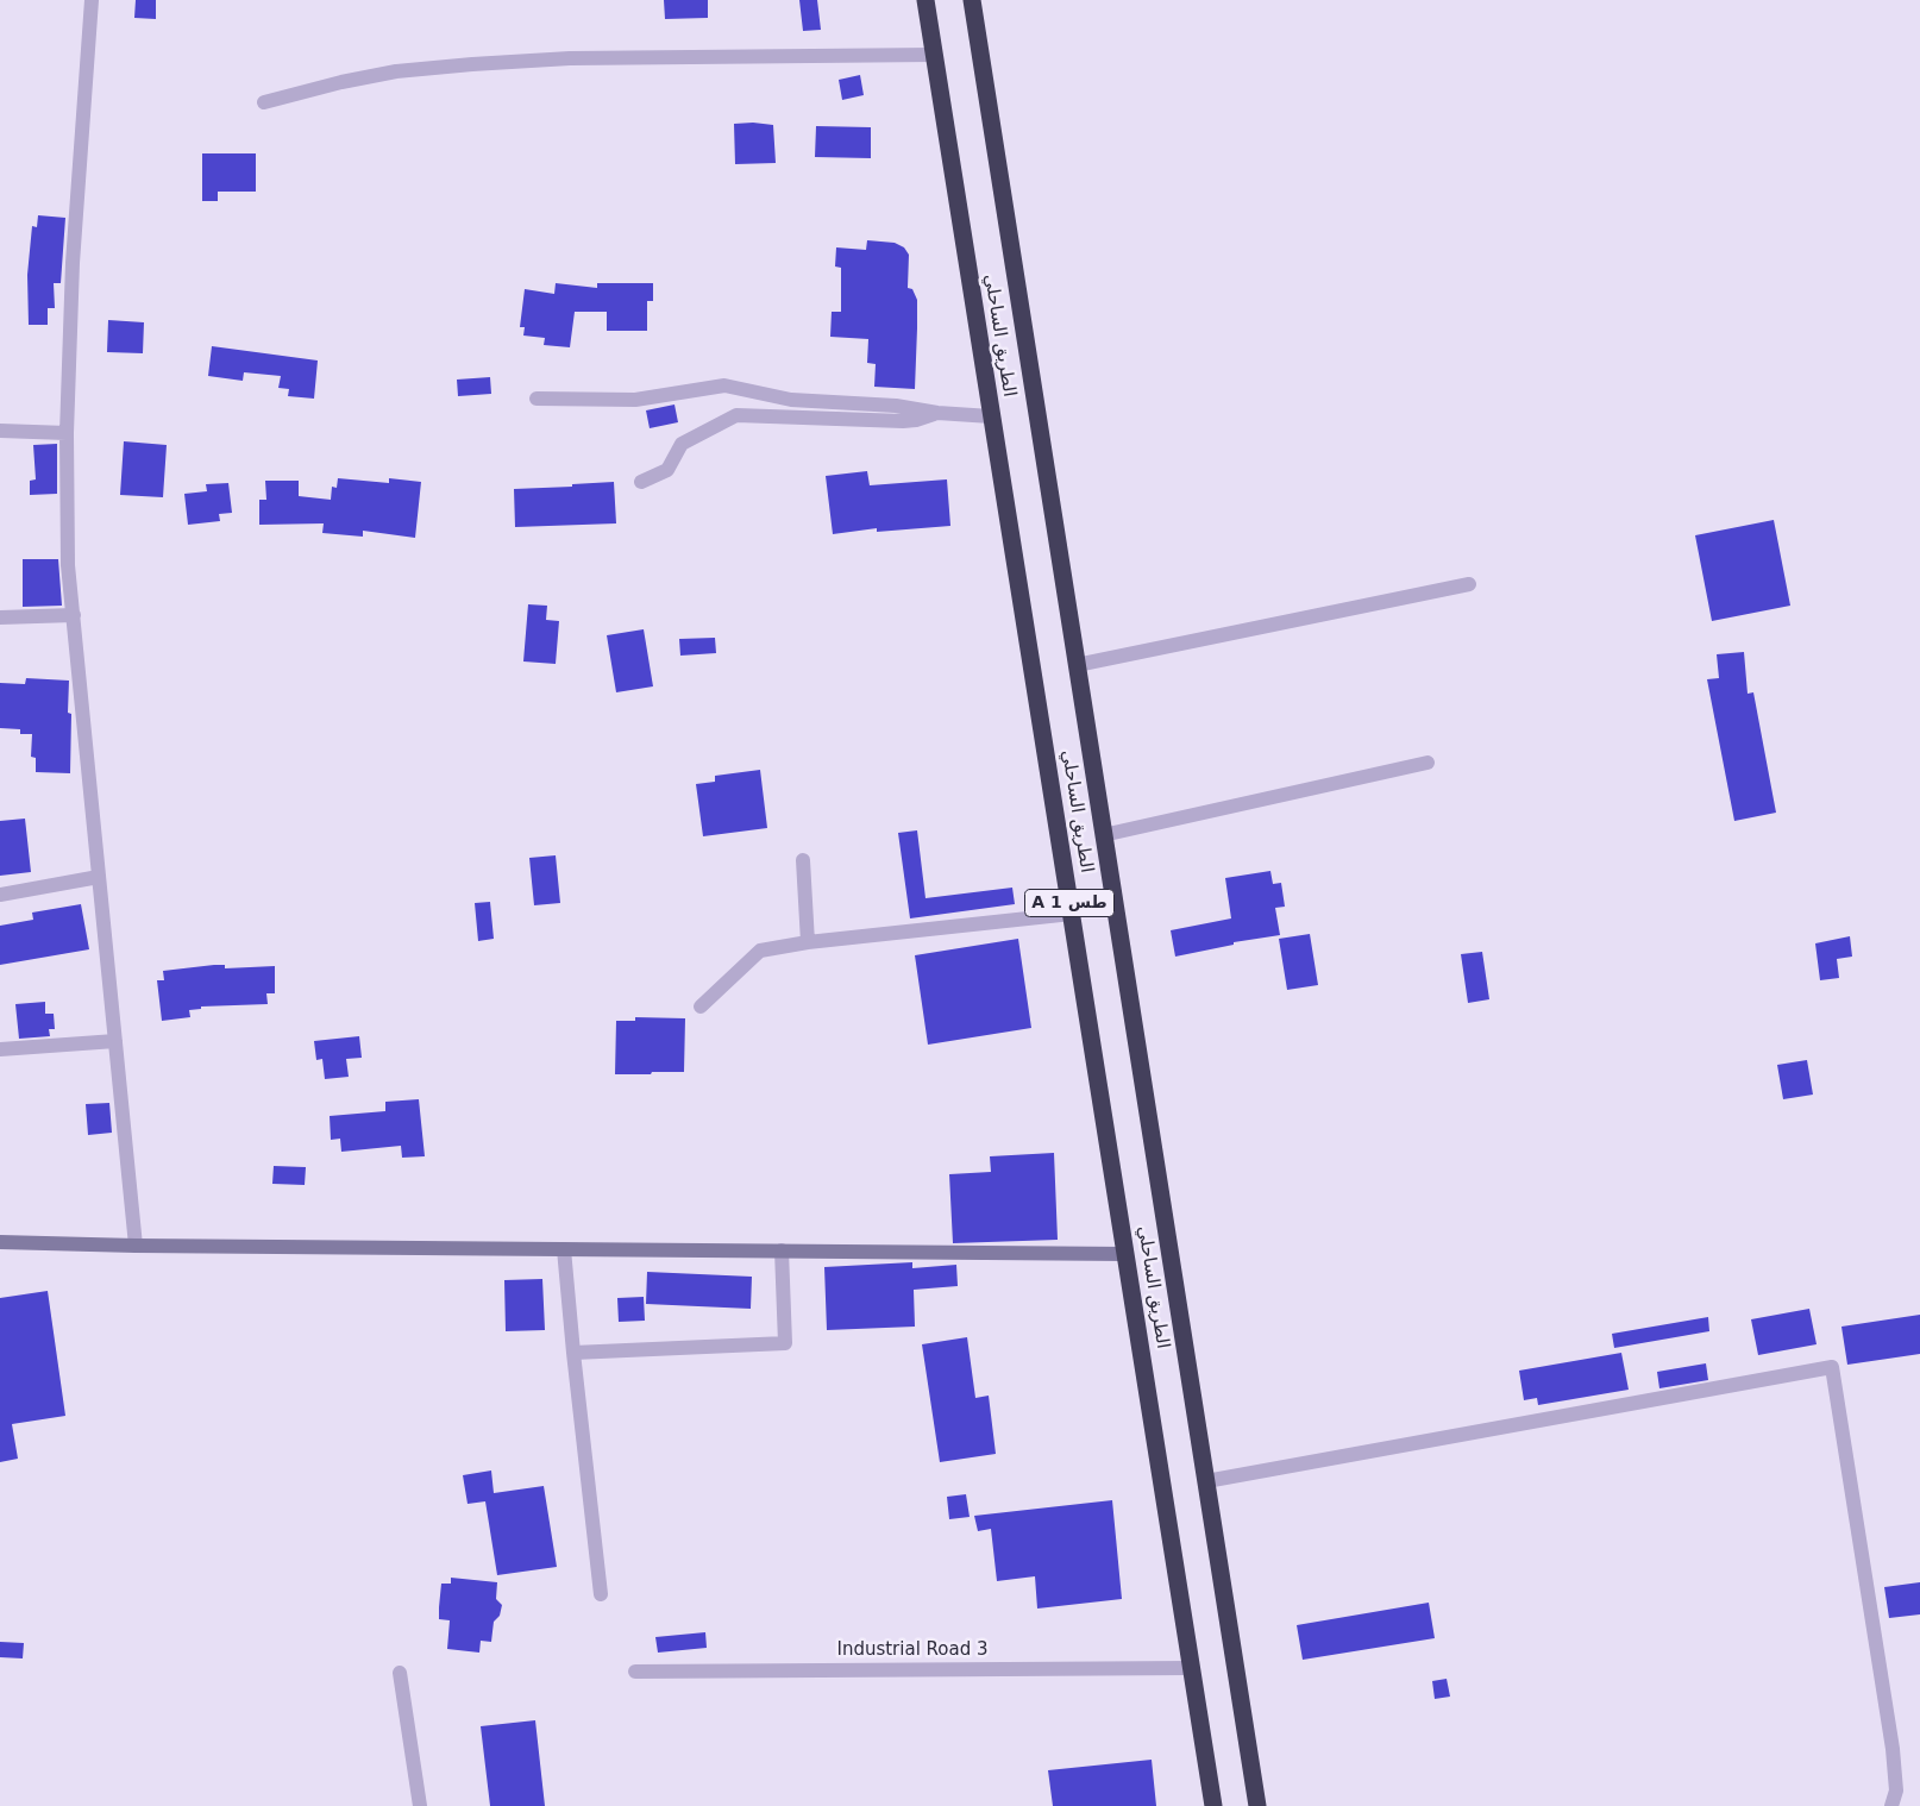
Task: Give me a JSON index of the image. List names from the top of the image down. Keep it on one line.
{"streets":{"highway":["الطريق الساحلي","A 1 طس"],"street":["Industrial Road 3"]},"crossings":[["الطريق الساحلي","Industrial Road 3"]]}
